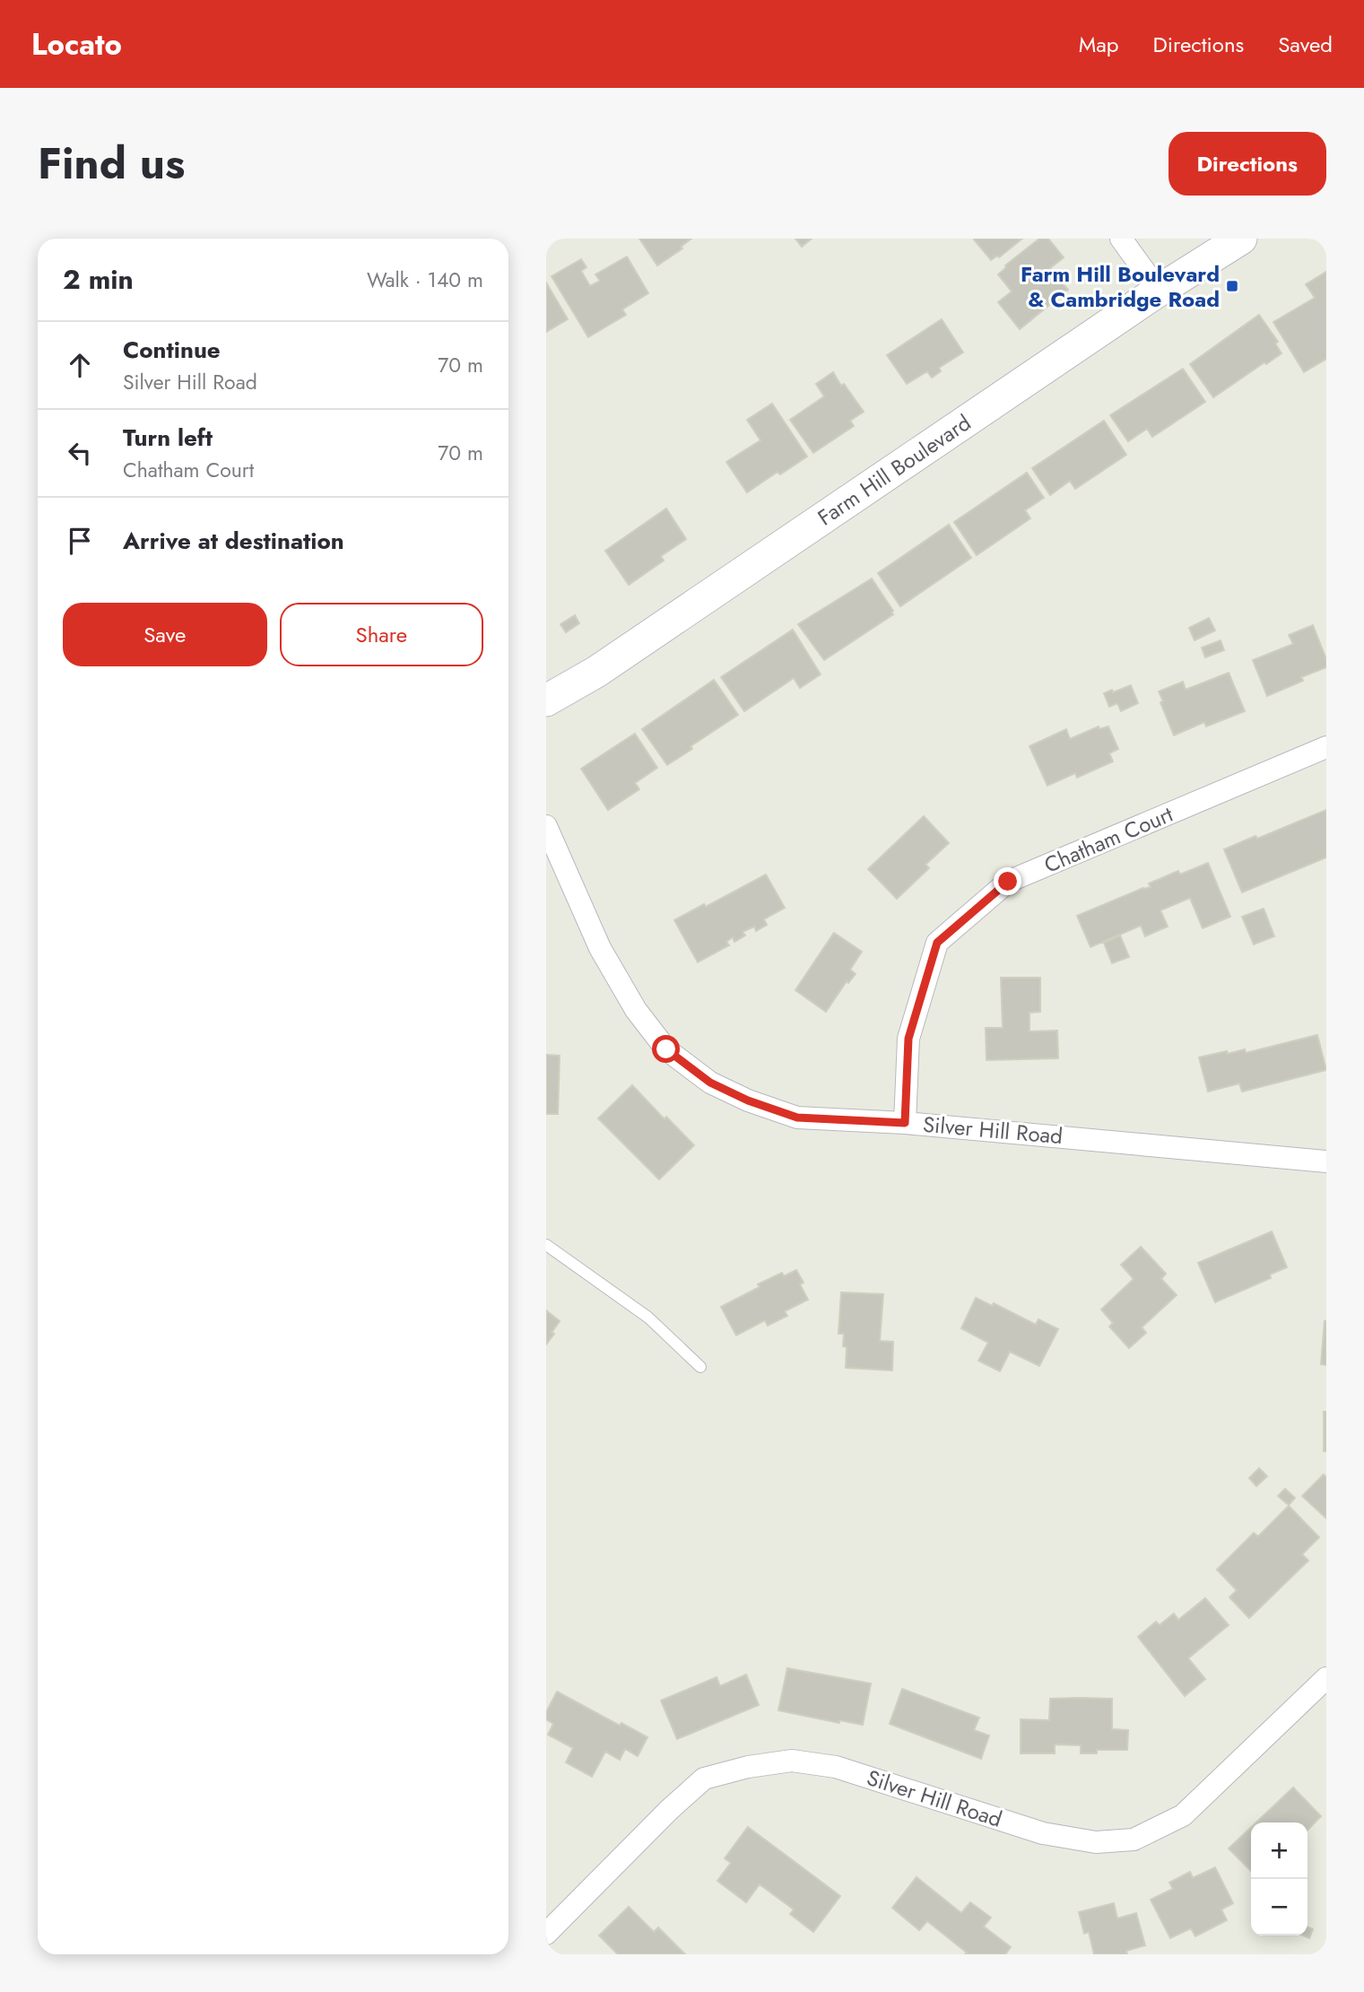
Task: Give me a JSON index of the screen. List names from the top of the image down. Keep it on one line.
{"streets":{"main road":["Farm Hill Boulevard"],"street":["Chatham Court","Silver Hill Road"]},"crossings":[["Chatham Court","Silver Hill Road"]],"places":{"transit":["Farm Hill Boulevard & Cambridge Road"]},"page":{"header":"Locato","nav":["Map","Directions","Saved"],"title":"Find us","buttons":["Directions",["Save","Share"]],"heading":["2 min","Walk · 140 m"],"list":[["Continue","Silver Hill Road","70 m"],["Turn left","Chatham Court","70 m"],"Arrive at destination"],"map_buttons":["+","−"]}}
